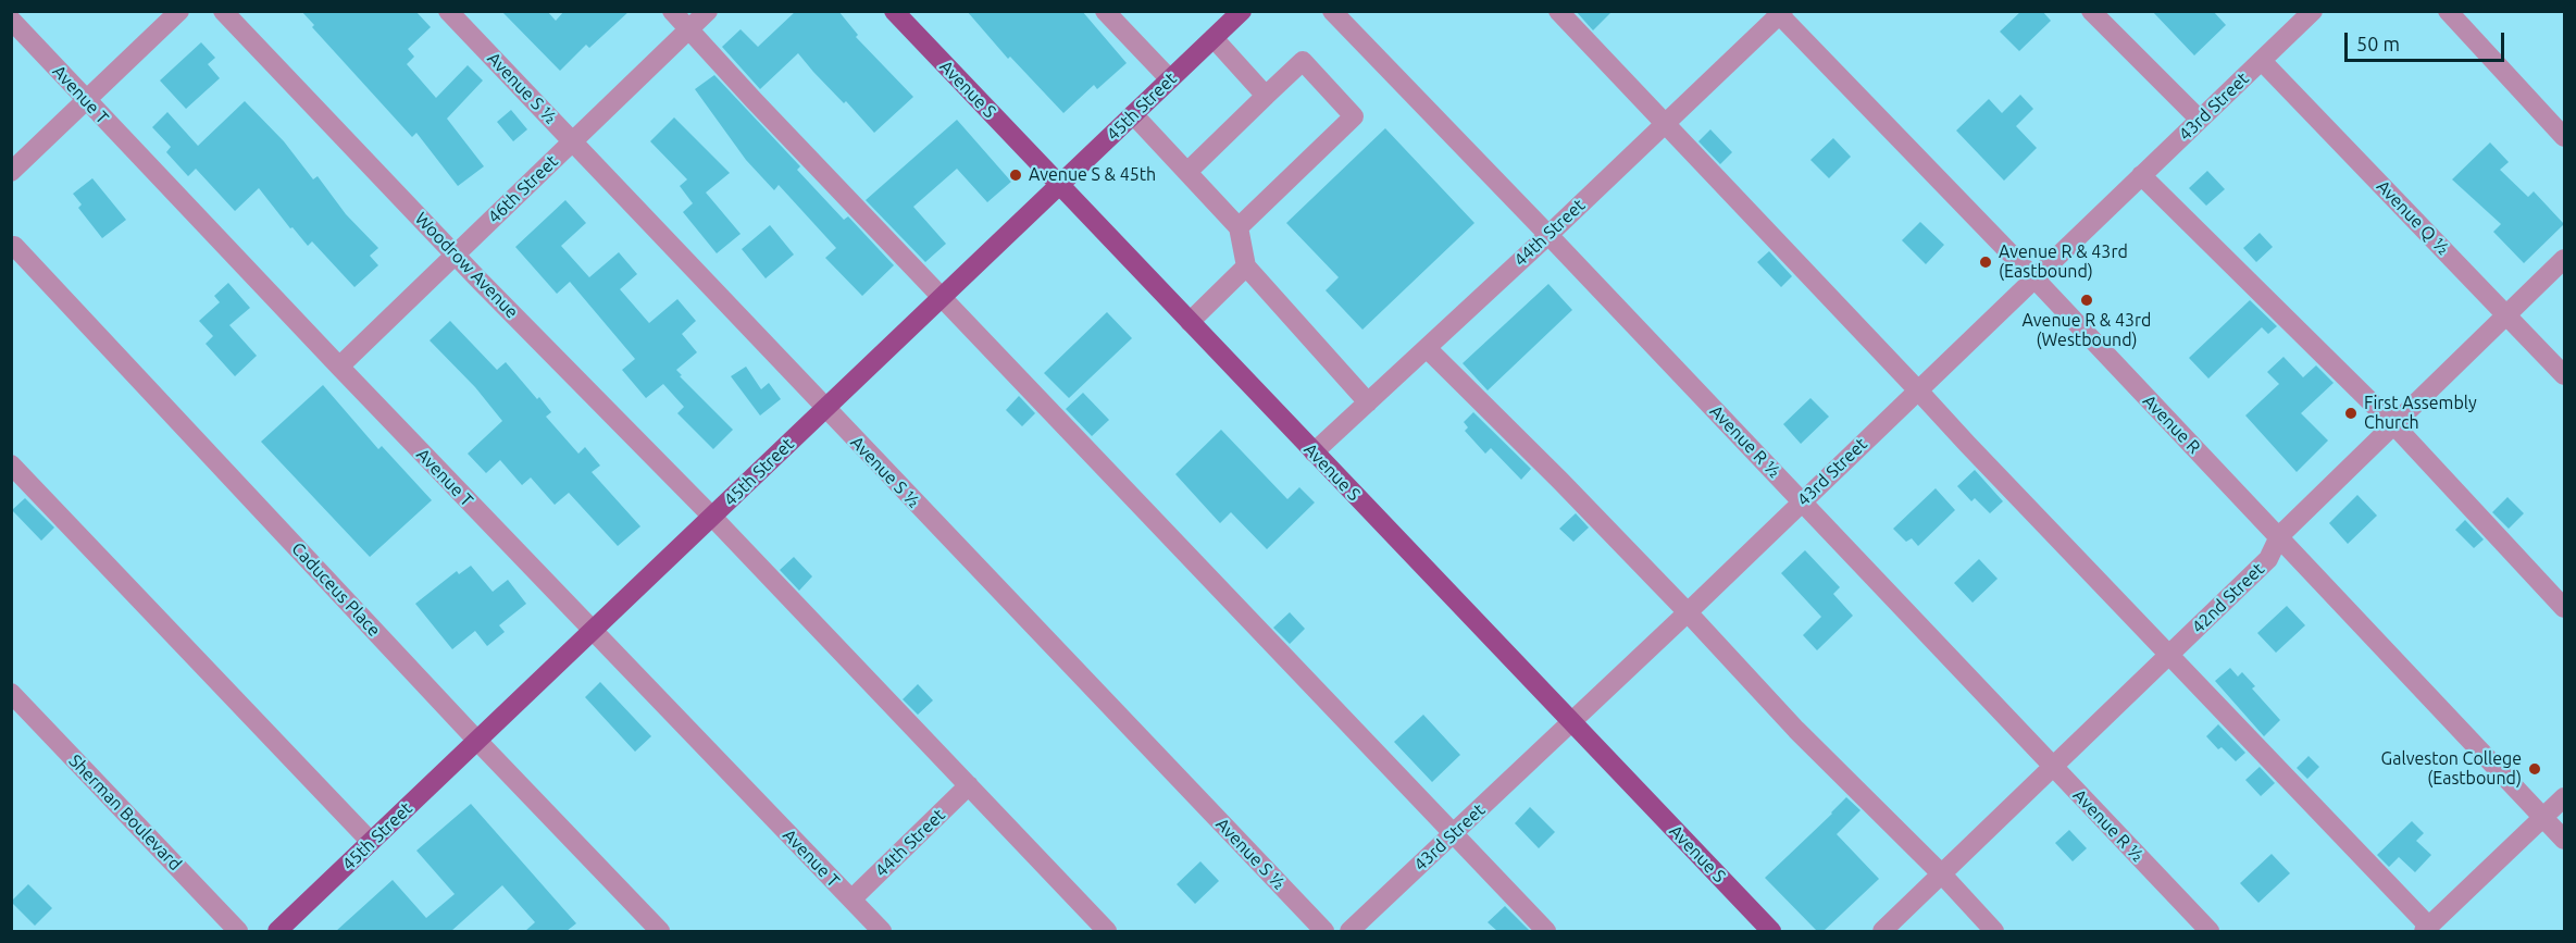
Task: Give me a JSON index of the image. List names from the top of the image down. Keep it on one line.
{"streets":{"main road":["Avenue S","45th Street"],"street":["Avenue S ½","Avenue T","43rd Street","46th Street","Avenue Q ½","44th Street","Woodrow Avenue","Avenue R","Avenue R ½","Caduceus Place","42nd Street","Sherman Boulevard"]},"crossings":[["Avenue S ½","45th Street"],["Avenue S ½","46th Street"],["Avenue S","45th Street"],["Avenue S","43rd Street"],["Avenue S","44th Street"],["Avenue T","45th Street"],["Avenue T","46th Street"],["Avenue T","44th Street"],["45th Street","Woodrow Avenue"],["45th Street","Caduceus Place"],["43rd Street","Avenue Q ½"],["43rd Street","Avenue R"],["43rd Street","Avenue R ½"],["46th Street","Woodrow Avenue"],["Avenue Q ½","42nd Street"],["44th Street","Woodrow Avenue"],["44th Street","Avenue R"],["44th Street","Avenue R ½"],["Avenue R","42nd Street"],["Avenue R ½","42nd Street"]],"places":["Avenue S & 45th","Avenue R & 43rd (Eastbound)","Avenue R & 43rd (Westbound)","First Assembly Church","Galveston College (Eastbound)"],"scale_bar":"50 m"}
